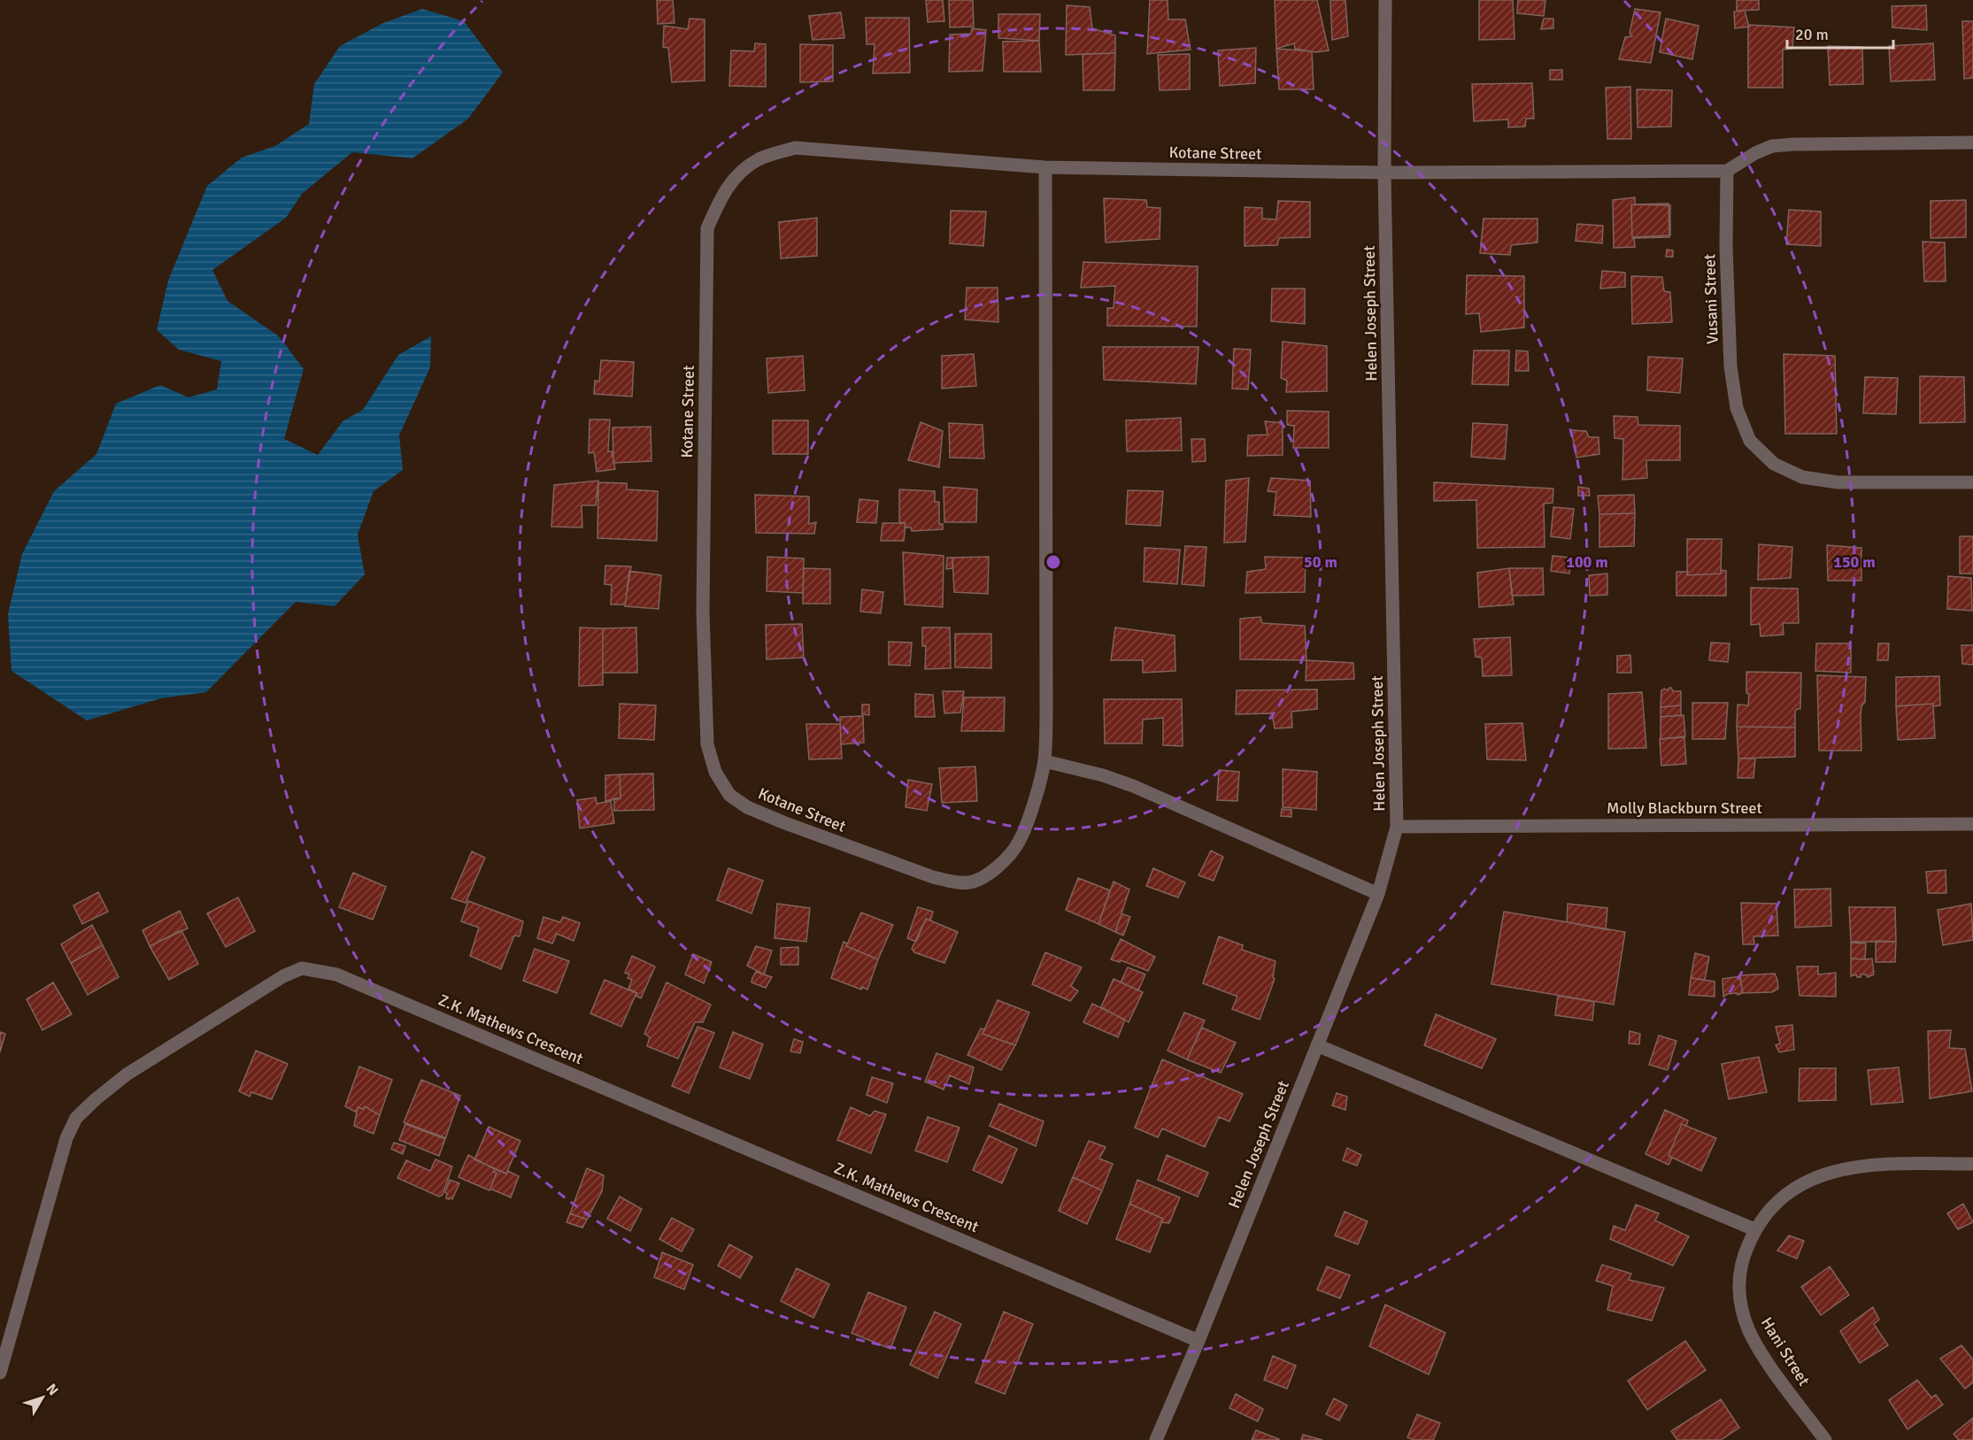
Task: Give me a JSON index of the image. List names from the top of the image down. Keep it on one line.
{"streets":{"street":["Kotane Street","Vusani Street","Helen Joseph Street","Molly Blackburn Street","Z.K. Mathews Crescent","Hani Street"]},"crossings":[["Kotane Street","Vusani Street"],["Kotane Street","Helen Joseph Street"],["Helen Joseph Street","Molly Blackburn Street"],["Helen Joseph Street","Z.K. Mathews Crescent"]],"scale_bar":"20 m","north":"top right","rings":["50 m","100 m","150 m"]}
